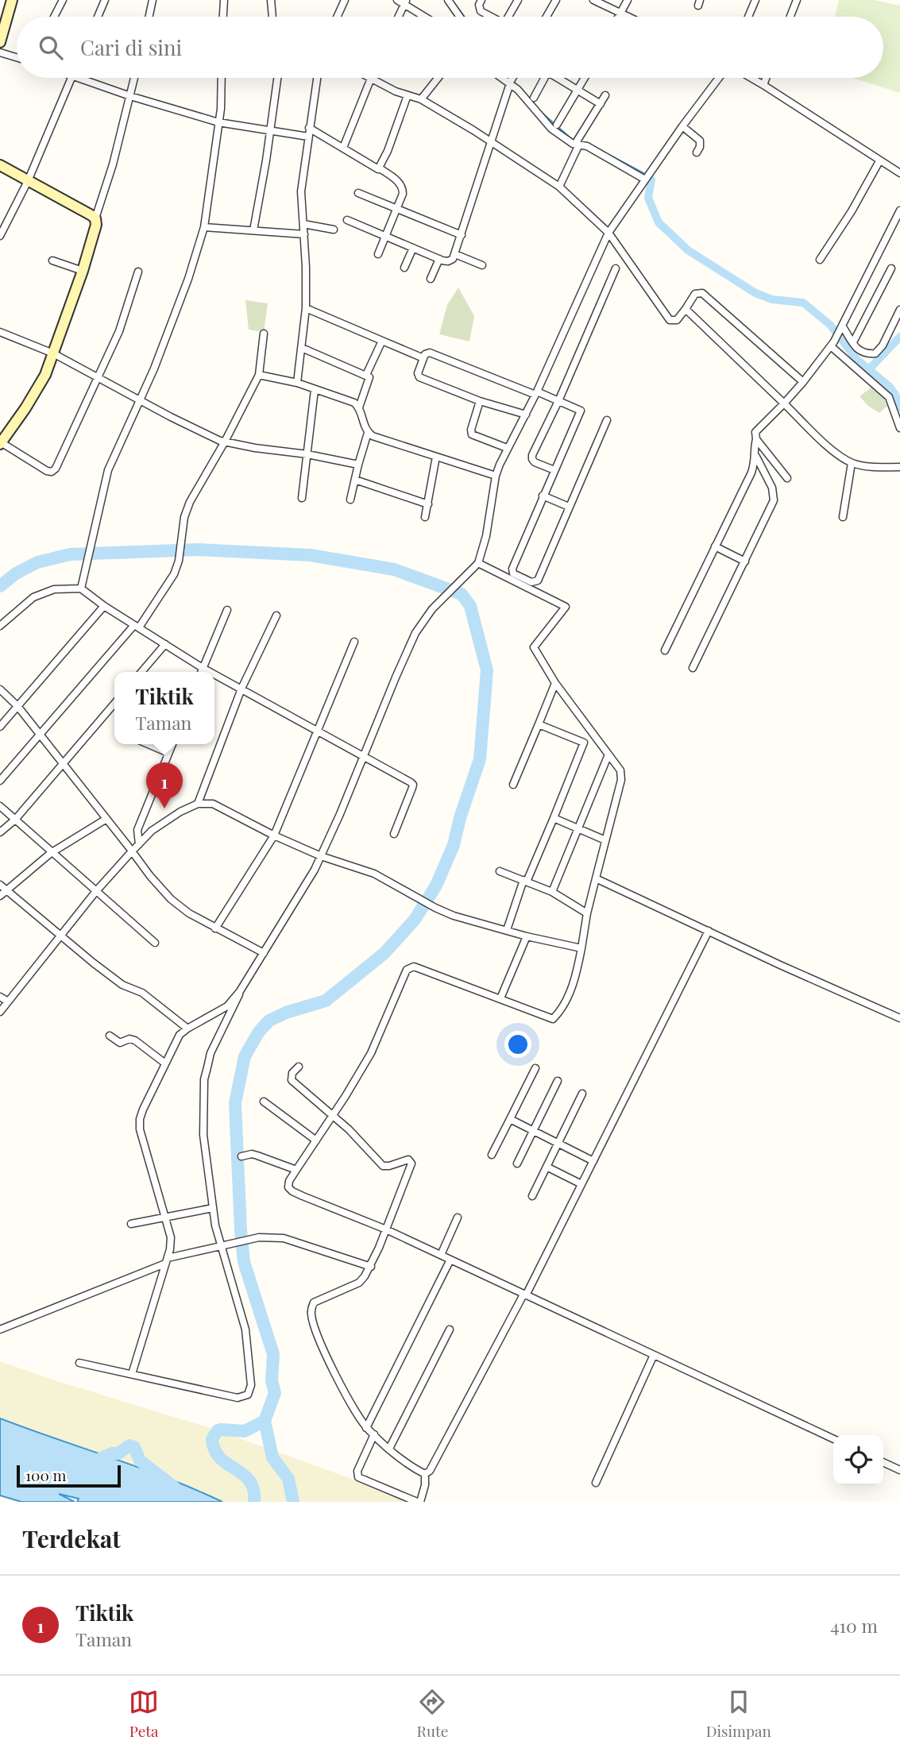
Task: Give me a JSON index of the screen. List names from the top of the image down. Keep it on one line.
{"scale_bar":"100 m","page":{"search":"Cari di sini","popup":["Tiktik","Taman"],"pins":"1","scale":"100 m","heading":"Terdekat","list":[{"mark":"1","name":"Tiktik","note":"Taman","value":"410 m"}],"nav":["Peta","Rute","Disimpan"]}}
